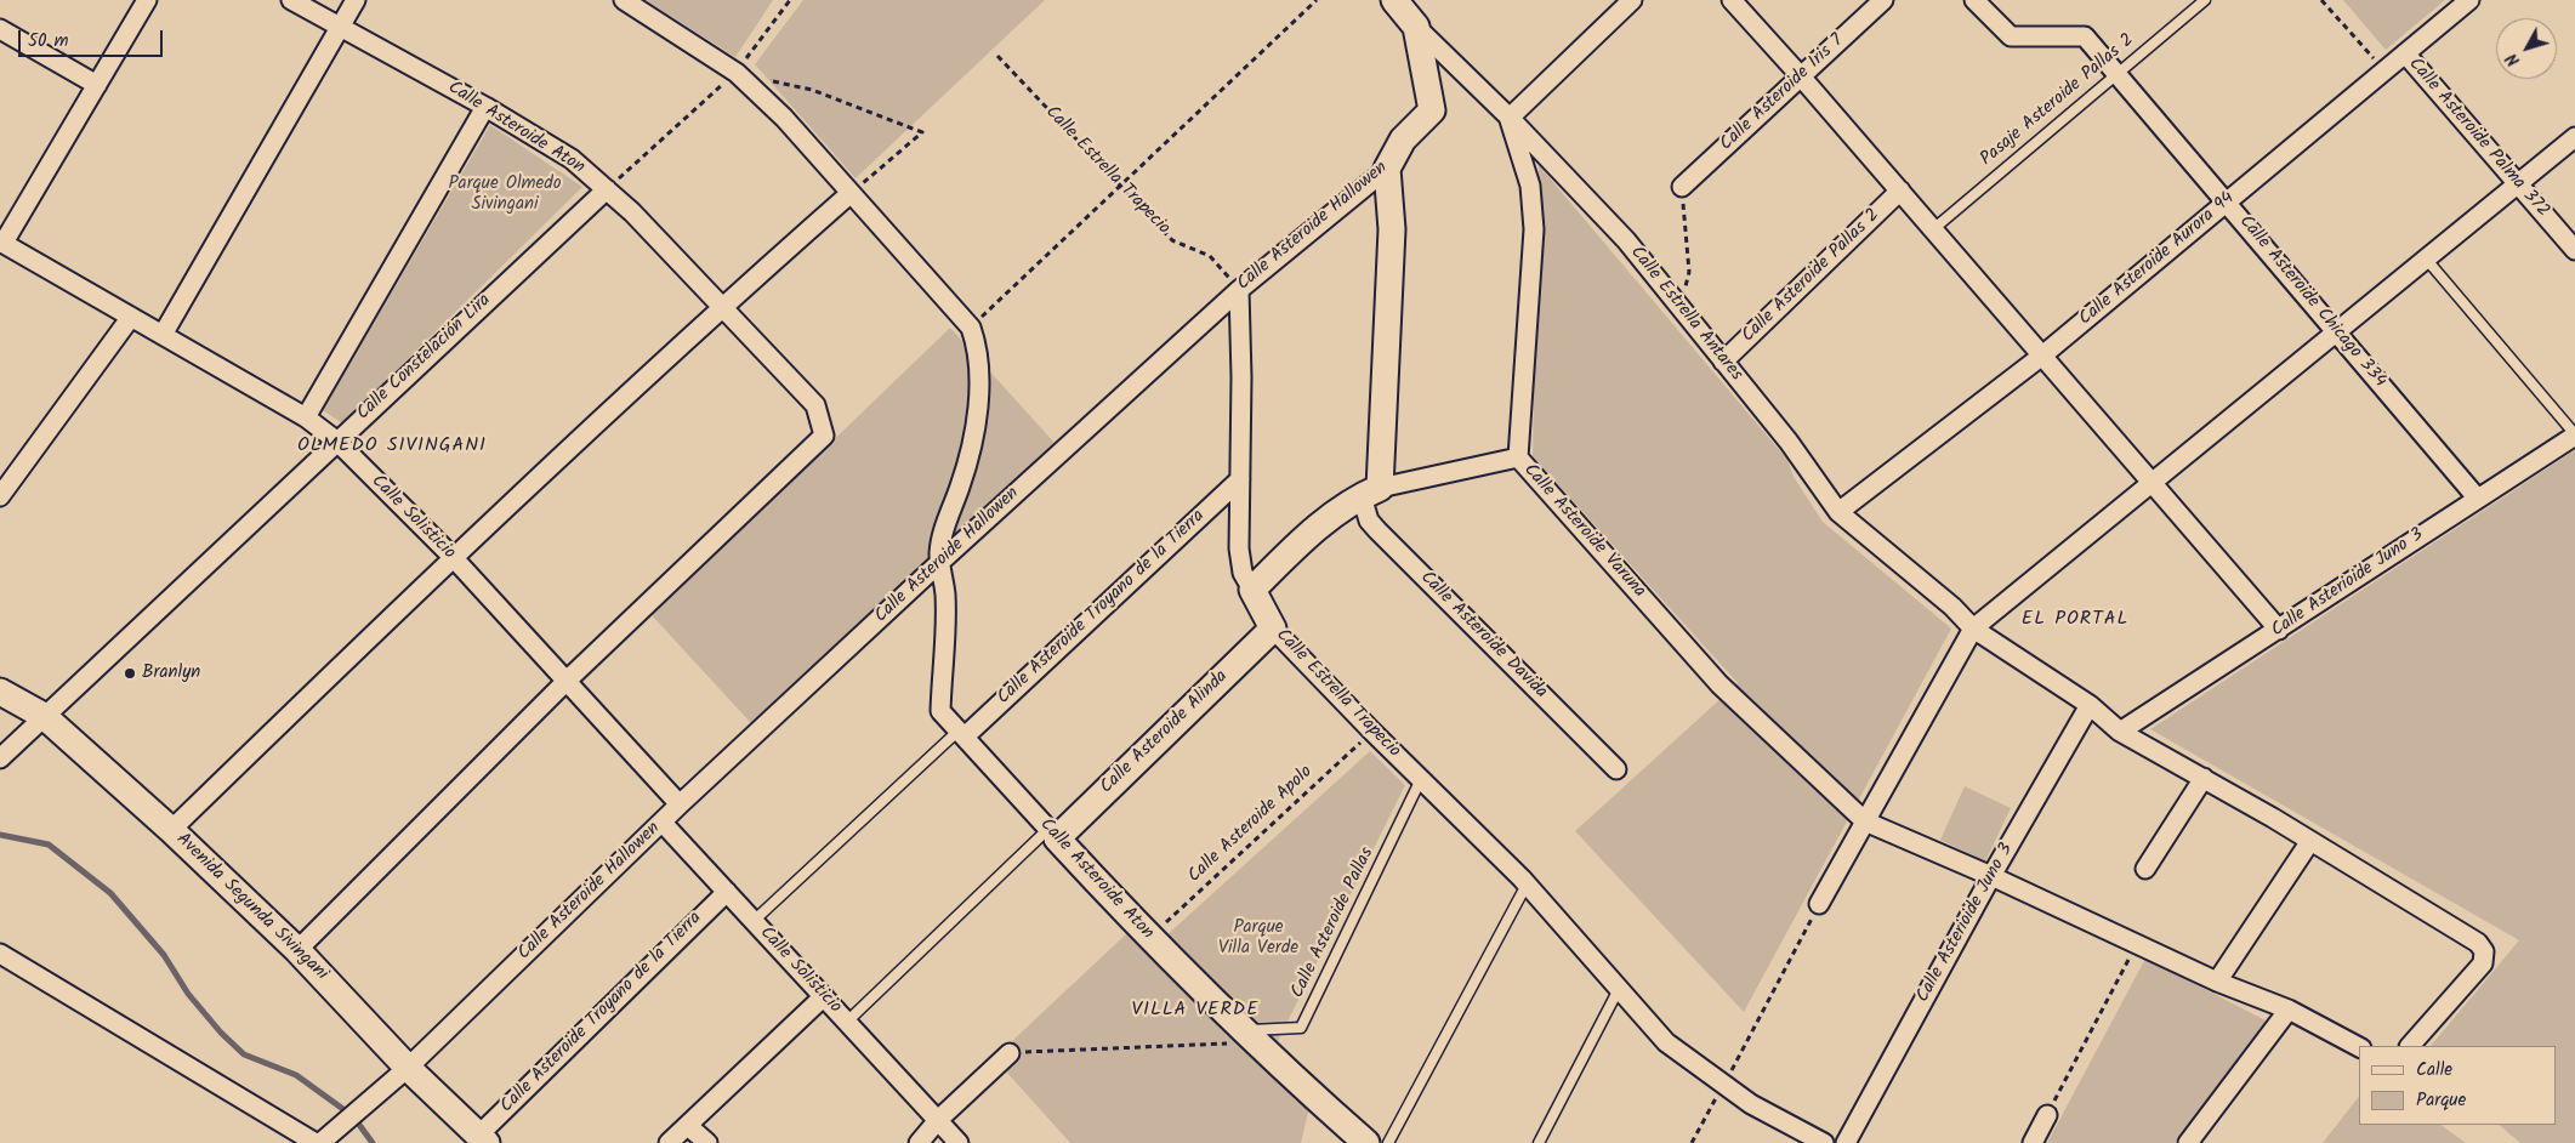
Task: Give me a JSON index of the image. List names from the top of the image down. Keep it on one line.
{"streets":{"street":["Calle Asteroide Iris 7","Calle Asteroide Aton","Calle Asteroide Palma 372","Calle Estrella Trapecio","Calle Asteroide Hallowen","Calle Asteroide Aurora 94","Calle Asteroide Pallas 2","Calle Asteroide Chicago 334","Calle Estrella Antares","Calle Constelación Lira","Calle Solisticio","Calle Asteroide Varuna","Calle Asterioide Juno 3","Calle Asteroide Troyano de la Tierra","Calle Asteroide Davida","Calle Asteroide Alinda","Avenida Segunda Sivingani"],"lane":["Pasaje Asteroide Pallas 2","Calle Asteroide Pallas"],"path":["Calle Asteroide Apolo"]},"crossings":[["Pasaje Asteroide Pallas 2","Calle Asteroide Chicago 334"],["Calle Asteroide Aton","Calle Asteroide Hallowen"],["Calle Asteroide Aton","Calle Constelación Lira"],["Calle Asteroide Aton","Calle Solisticio"],["Calle Asteroide Aton","Calle Asteroide Troyano de la Tierra"],["Calle Asteroide Aton","Calle Asteroide Alinda"],["Calle Asteroide Aton","Calle Asteroide Apolo"],["Calle Asteroide Aton","Calle Asteroide Pallas"],["Calle Asteroide Palma 372","Calle Asteroide Aurora 94"],["Calle Estrella Trapecio","Calle Asteroide Hallowen"],["Calle Estrella Trapecio","Calle Asteroide Troyano de la Tierra"],["Calle Estrella Trapecio","Calle Asteroide Alinda"],["Calle Estrella Trapecio","Calle Asteroide Apolo"],["Calle Estrella Trapecio","Calle Asteroide Pallas"],["Calle Asteroide Hallowen","Calle Estrella Antares"],["Calle Asteroide Hallowen","Calle Solisticio"],["Calle Asteroide Hallowen","Calle Asteroide Davida"],["Calle Asteroide Hallowen","Avenida Segunda Sivingani"],["Calle Asteroide Aurora 94","Calle Asteroide Chicago 334"],["Calle Asteroide Aurora 94","Calle Estrella Antares"],["Calle Asteroide Pallas 2","Calle Estrella Antares"],["Calle Asteroide Chicago 334","Calle Asterioide Juno 3"],["Calle Estrella Antares","Calle Asteroide Varuna"],["Calle Estrella Antares","Calle Asterioide Juno 3"],["Calle Constelación Lira","Calle Solisticio"],["Calle Constelación Lira","Avenida Segunda Sivingani"],["Calle Solisticio","Calle Asteroide Troyano de la Tierra"],["Calle Solisticio","Calle Asteroide Alinda"],["Calle Asteroide Varuna","Calle Asterioide Juno 3"],["Calle Asteroide Troyano de la Tierra","Avenida Segunda Sivingani"]],"districts":["OLMEDO SIVINGANI","EL PORTAL","VILLA VERDE"],"parks":["Parque Olmedo Sivingani","Parque Villa Verde"],"places":["Branlyn"],"legend":["Calle","Parque"],"scale_bar":"50 m","north":"bottom left"}
